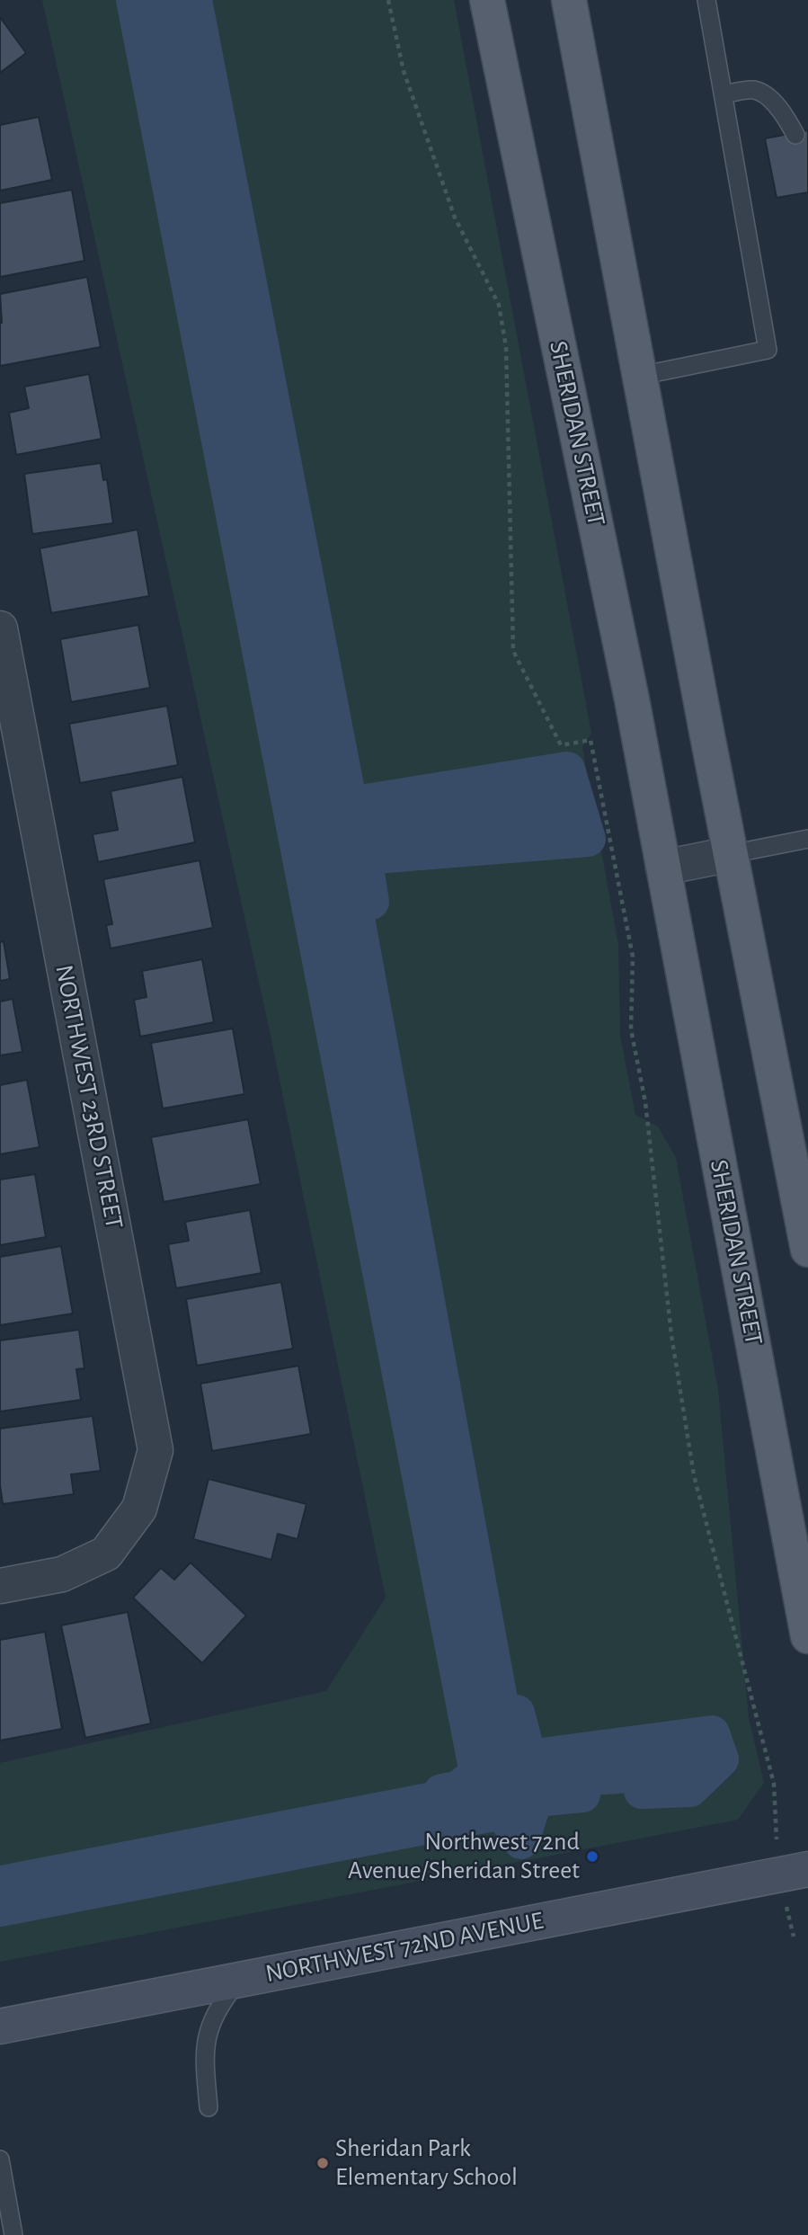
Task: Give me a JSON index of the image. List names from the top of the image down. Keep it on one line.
{"streets":{"main road":["SHERIDAN STREET"],"street":["NORTHWEST 23RD STREET","NORTHWEST 72ND AVENUE"]},"places":["Northwest 72nd Avenue/Sheridan Street","Sheridan Park Elementary School"]}
